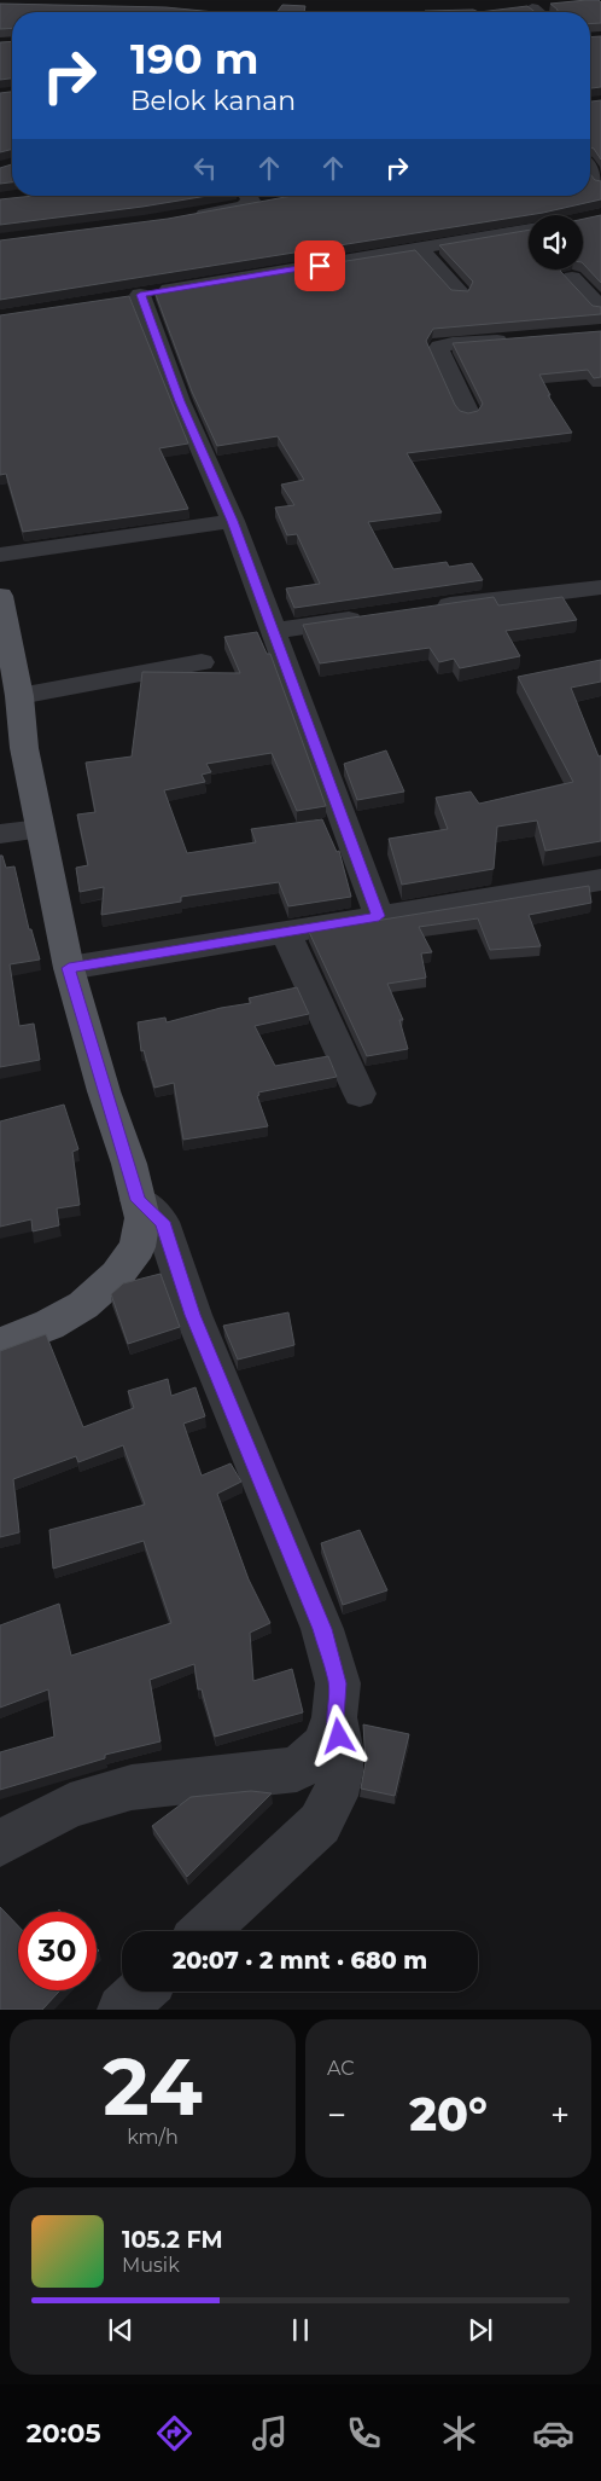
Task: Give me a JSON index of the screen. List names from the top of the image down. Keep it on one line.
{"page":{"turn":["190 m","Belok kanan"],"limit":"30","trip":"20:07 · 2 mnt · 680 m","tile":[["24","km/h"],"AC"],"heat":["−","20°","+"],"song":["105.2 FM","Musik"],"tabs":"20:05"}}
